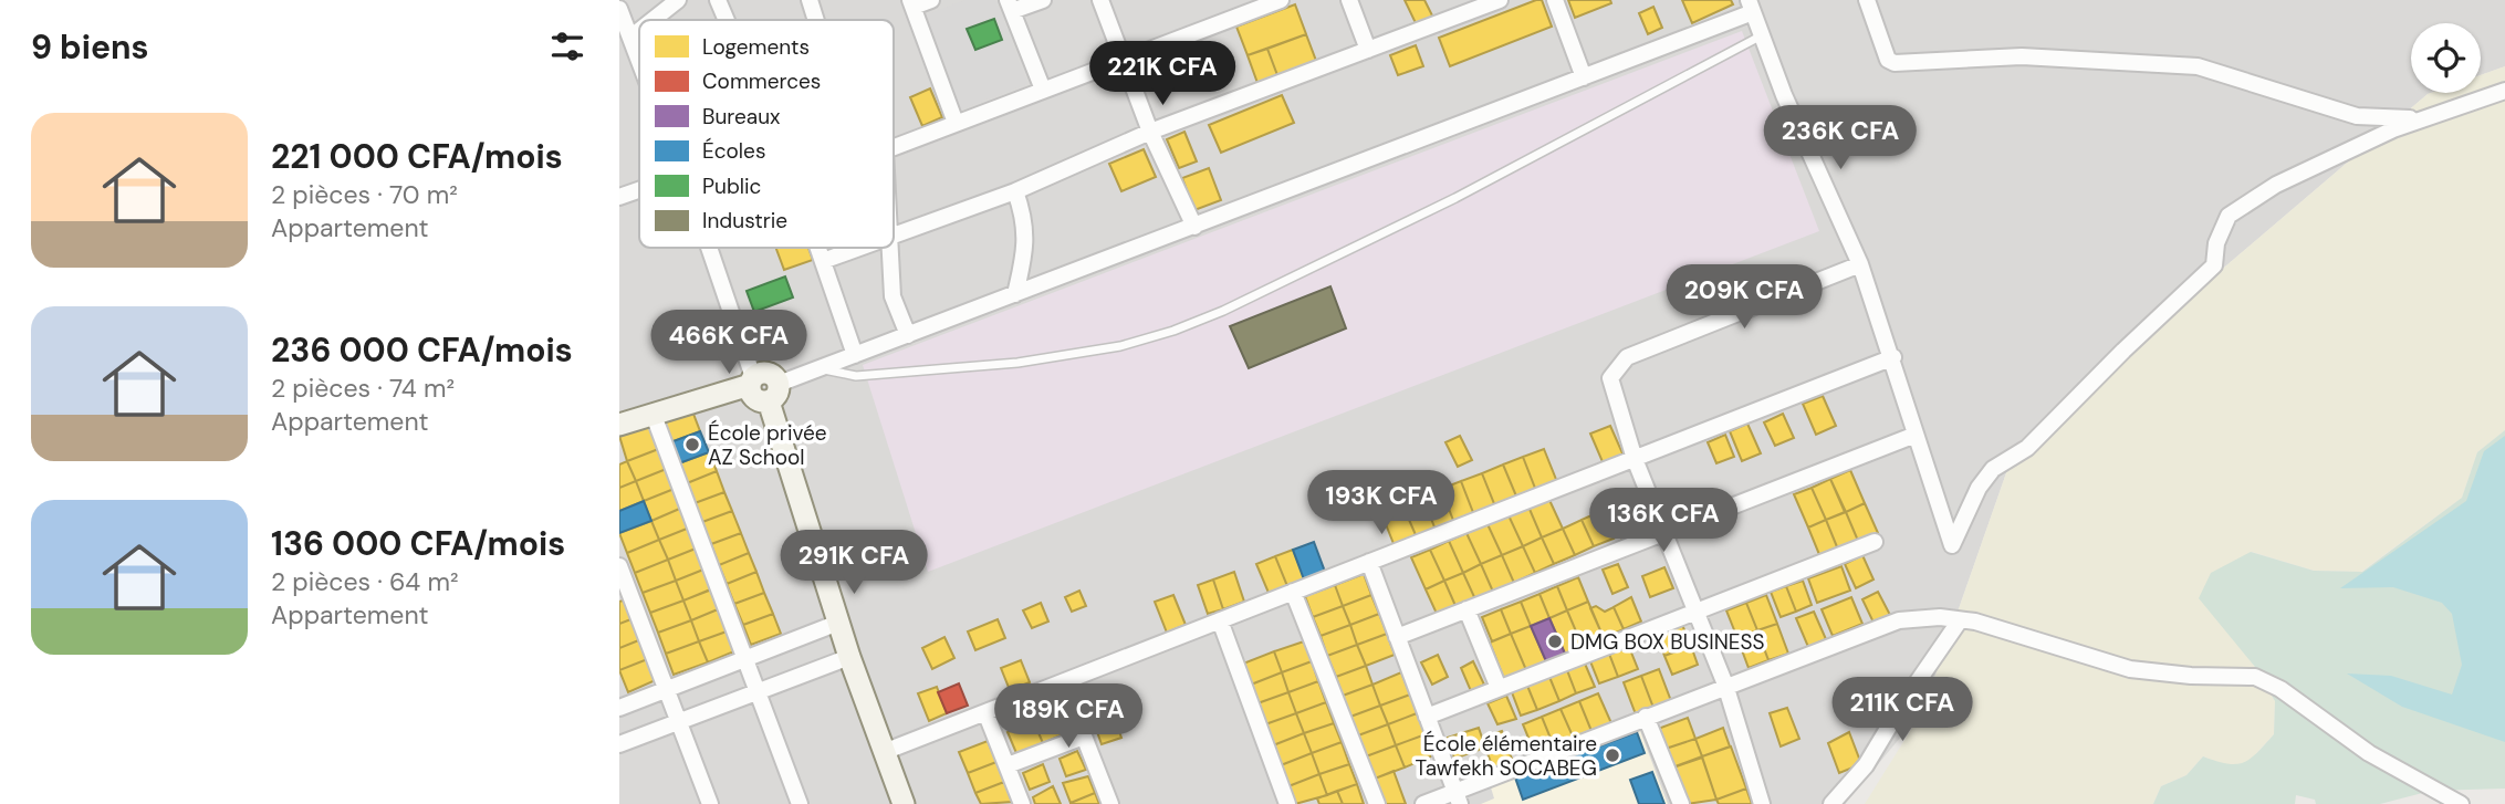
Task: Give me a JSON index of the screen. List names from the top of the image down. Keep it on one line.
{"places":["École privée AZ School","DMG BOX BUSINESS","École élémentaire Tawfekh SOCABEG"],"legend":["Logements","Commerces","Bureaux","Écoles","Public","Industrie"],"page":{"heading":"9 biens","price":["221K CFA","236K CFA","209K CFA","466K CFA","193K CFA","136K CFA","291K CFA","211K CFA","189K CFA"],"list":[{"name":"221 000 CFA/mois","note":"2 pièces · 70 m² · Appartement"},{"name":"236 000 CFA/mois","note":"2 pièces · 74 m² · Appartement"},{"name":"136 000 CFA/mois","note":"2 pièces · 64 m² · Appartement"}]}}
